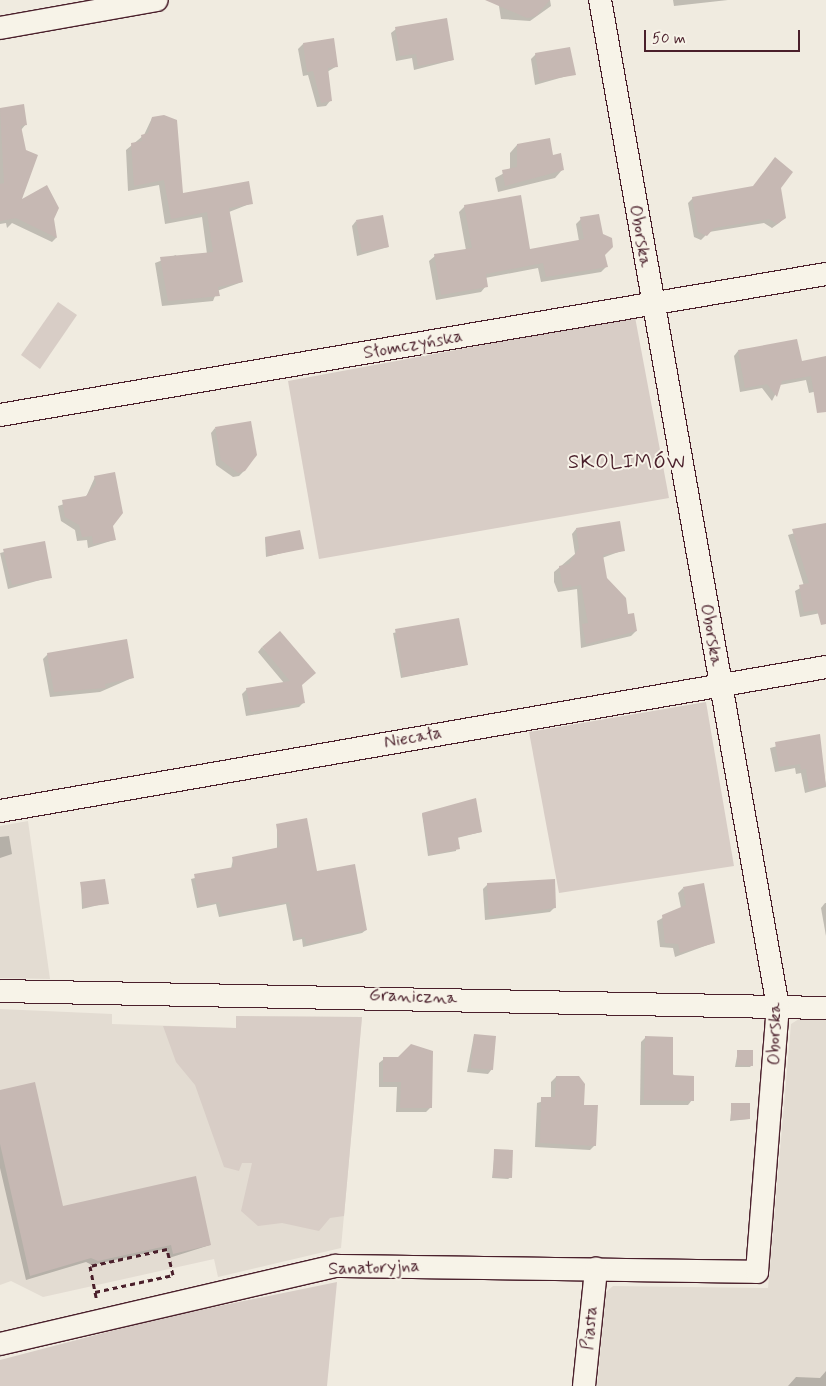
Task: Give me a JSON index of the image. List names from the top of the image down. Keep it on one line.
{"streets":{"street":["Oborska","Słomczyńska","Niecała","Graniczna","Sanatoryjna","Piasta"]},"crossings":[["Oborska","Słomczyńska"],["Oborska","Niecała"],["Oborska","Graniczna"],["Oborska","Sanatoryjna"],["Sanatoryjna","Piasta"]],"districts":["SKOLIMÓW"],"scale_bar":"50 m"}
